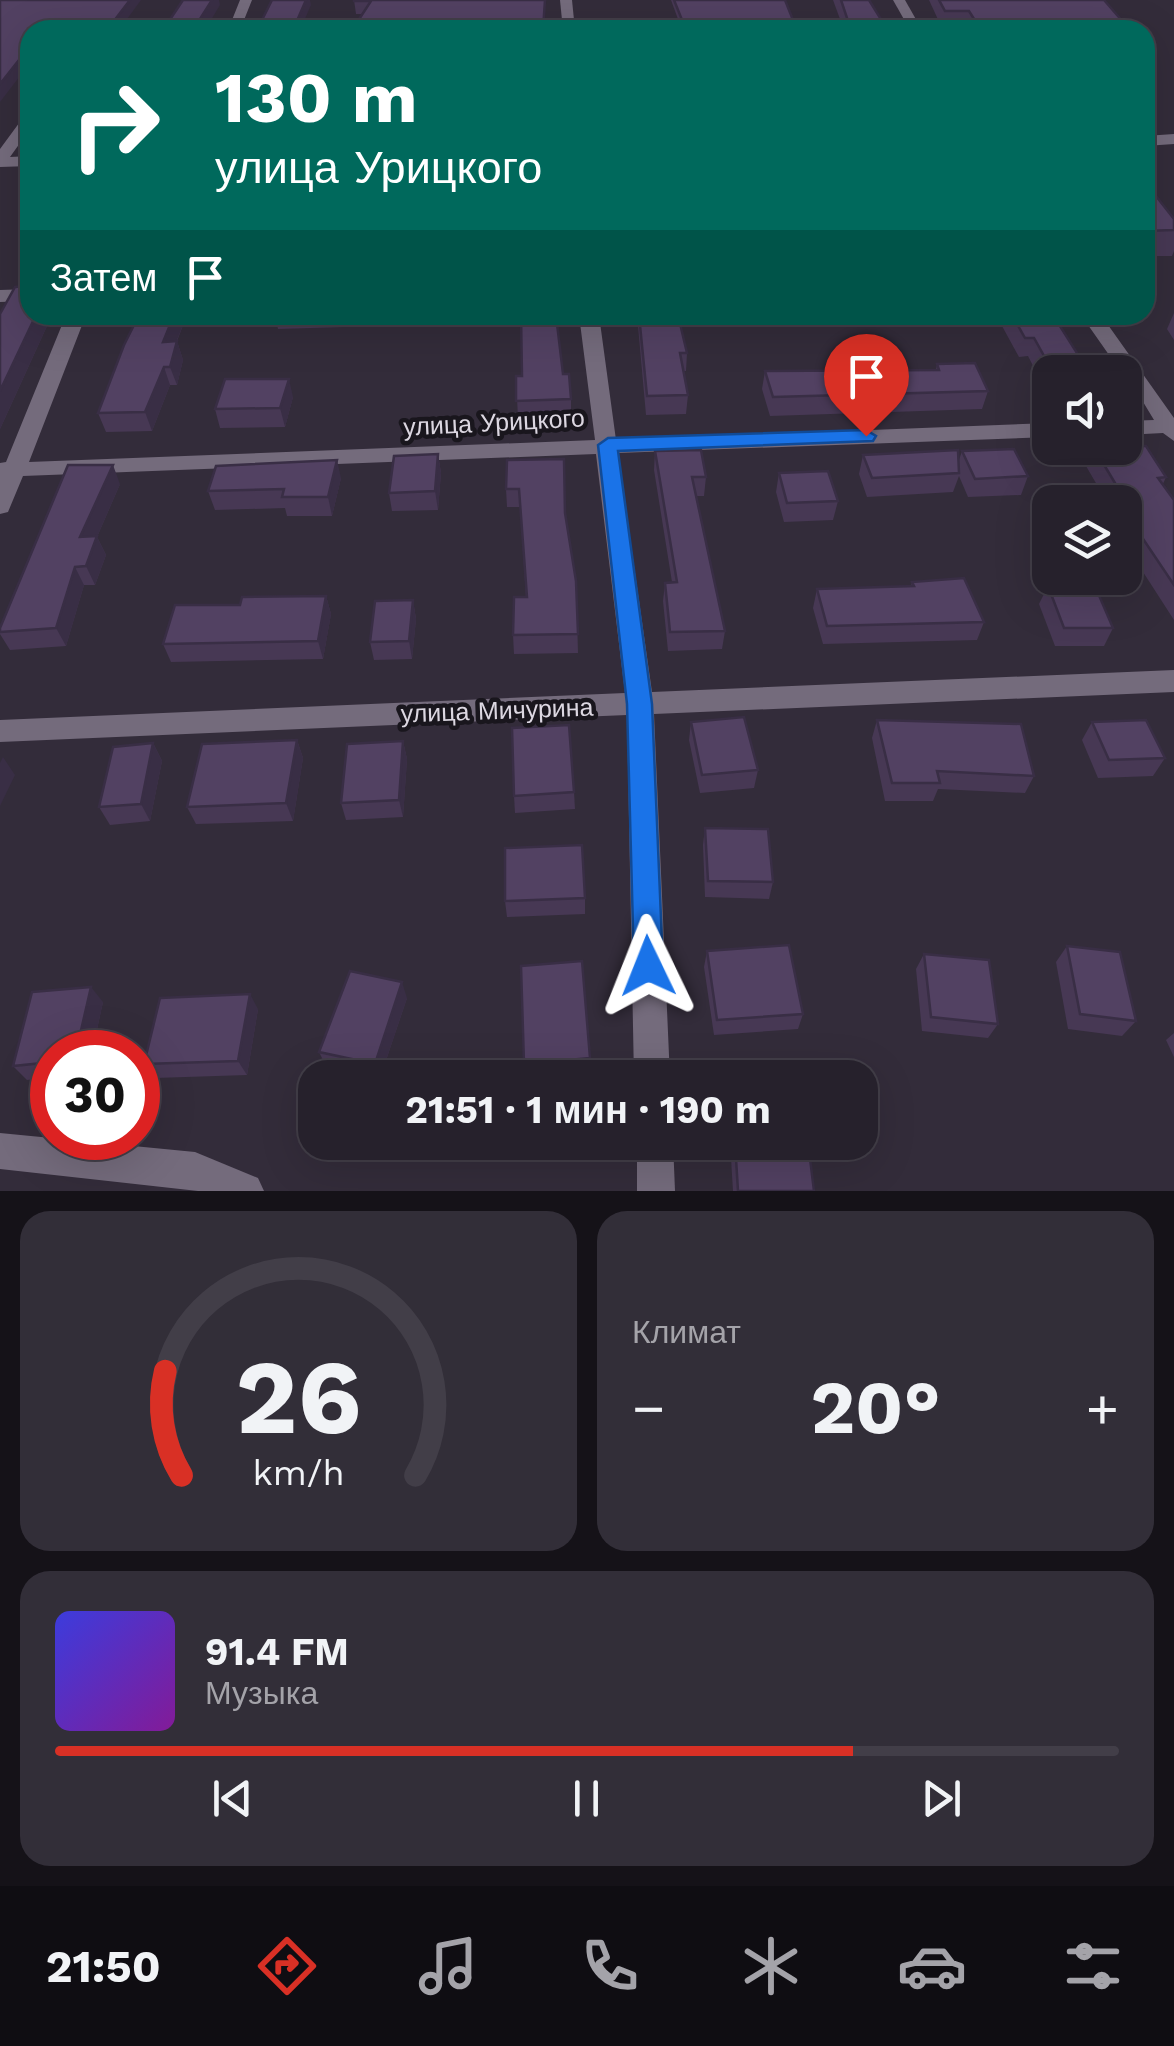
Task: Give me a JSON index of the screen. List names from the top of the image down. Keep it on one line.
{"streets":{"street":["улица Урицкого","улица Мичурина"]},"page":{"turn":["130 m","улица Урицкого"],"then":"Затем","limit":"30","trip":"21:51 · 1 мин · 190 m","tile":"Климат","heat":["−","20°","+"],"song":["91.4 FM","Музыка"],"tabs":"21:50","gauge":["26","km/h"]}}
